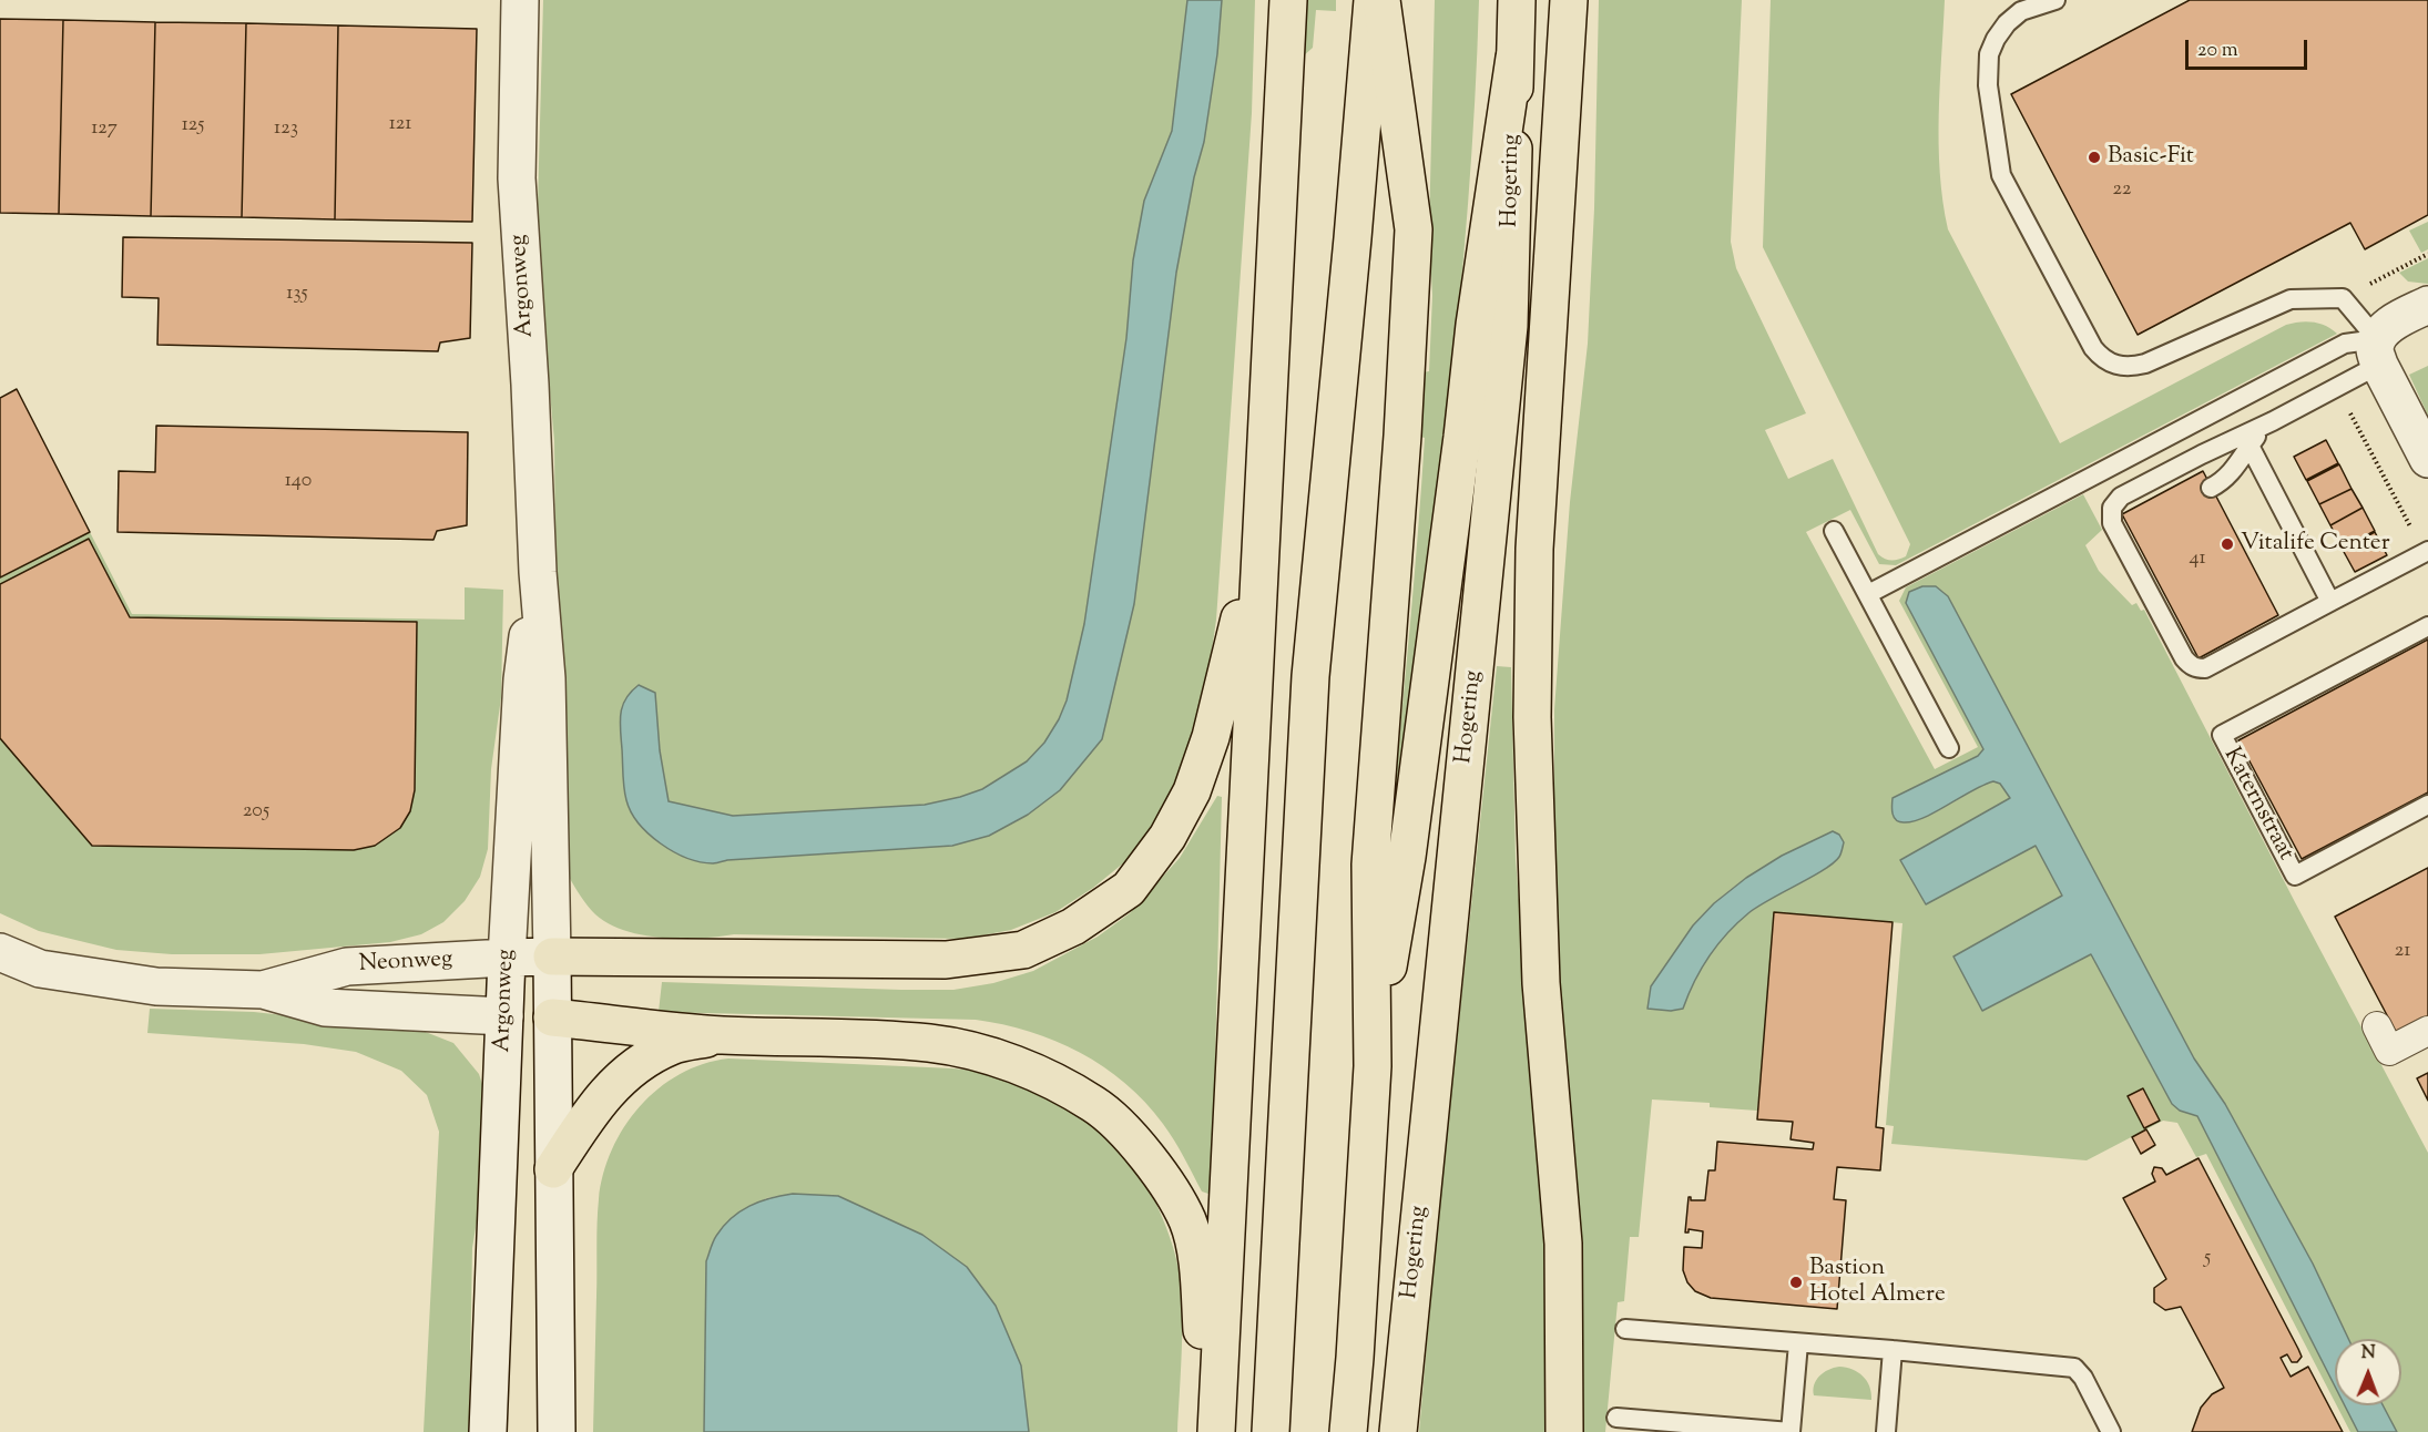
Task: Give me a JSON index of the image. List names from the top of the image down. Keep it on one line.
{"streets":{"highway":["Hogering"],"street":["Argonweg","Neonweg"],"lane":["Katernstraat"]},"crossings":[["Argonweg","Neonweg"]],"places":["Basic-Fit","Vitalife Center","Bastion Hotel Almere"],"house_numbers":["121","125","127","123","22","135","140","41","205","21","5"],"scale_bar":"20 m","north":"top"}
